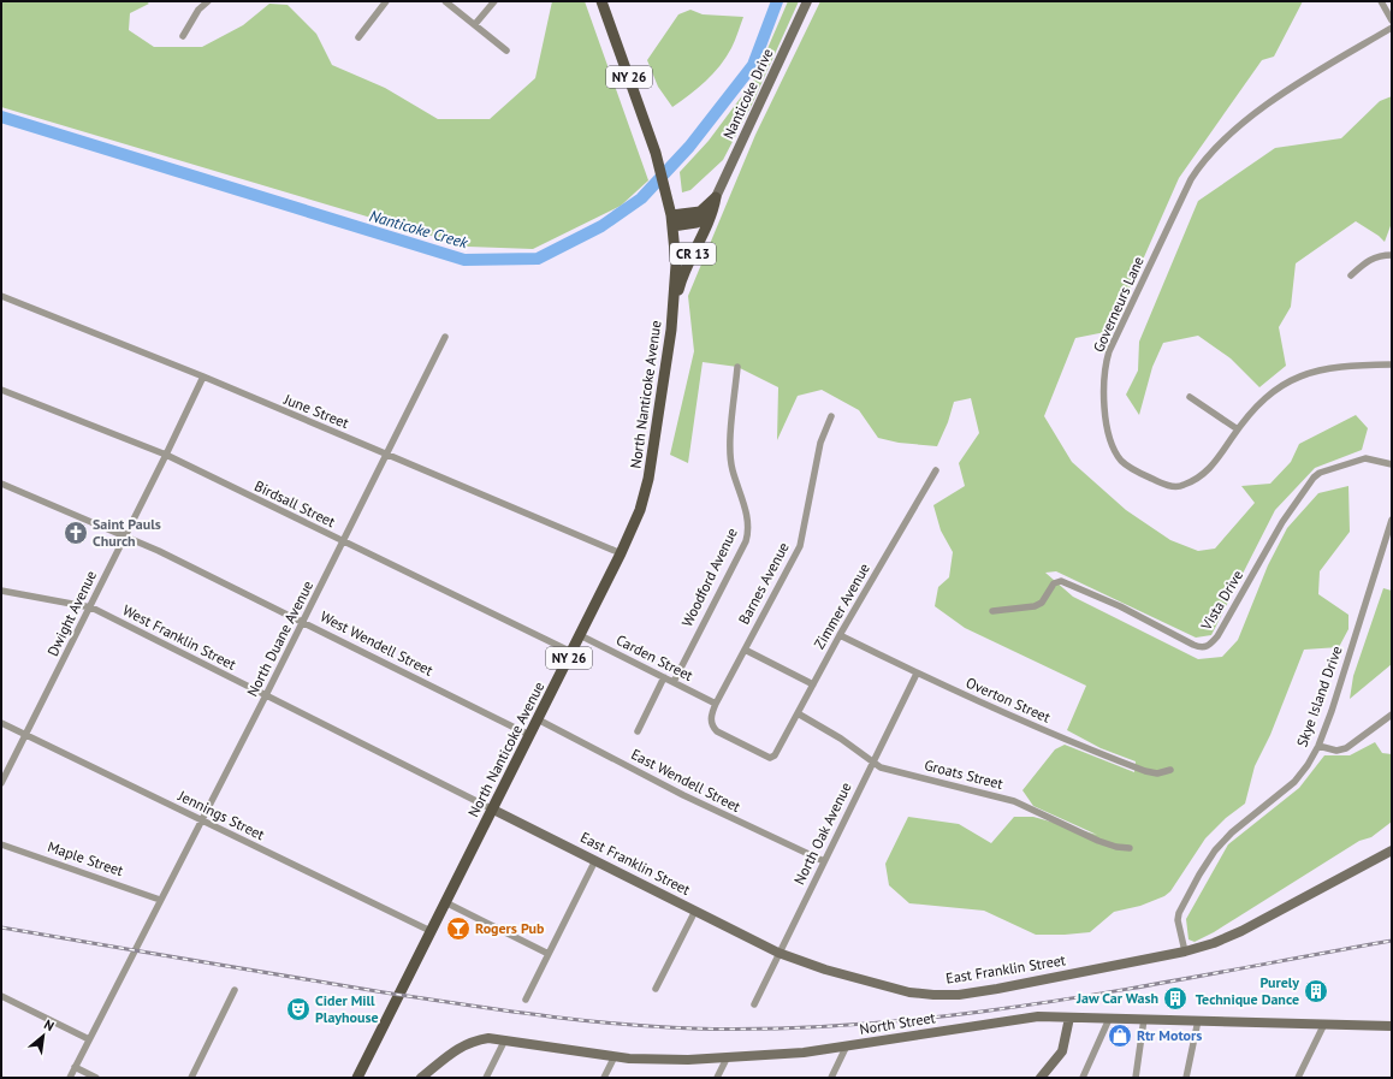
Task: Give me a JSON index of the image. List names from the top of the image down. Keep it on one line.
{"streets":{"main road":["NY 26","CR 13","North Nanticoke Avenue"],"street":["Nanticoke Drive","Governeurs Lane","June Street","Birdsall Street","Woodford Avenue","Barnes Avenue","Vista Drive","Zimmer Avenue","Dwight Avenue","West Franklin Street","North Duane Avenue","West Wendell Street","Carden Street","Skye Island Drive","Overton Street","Groats Street","East Wendell Street","Jennings Street","North Oak Avenue","Maple Street","East Franklin Street","North Street"]},"crossings":[["NY 26","CR 13"],["NY 26","North Nanticoke Avenue"],["Nanticoke Drive","CR 13"],["CR 13","North Nanticoke Avenue"],["North Nanticoke Avenue","June Street"],["North Nanticoke Avenue","Birdsall Street"],["North Nanticoke Avenue","West Franklin Street"],["North Nanticoke Avenue","West Wendell Street"],["North Nanticoke Avenue","Carden Street"],["North Nanticoke Avenue","East Wendell Street"],["North Nanticoke Avenue","Jennings Street"],["North Nanticoke Avenue","East Franklin Street"],["June Street","Dwight Avenue"],["June Street","North Duane Avenue"],["Birdsall Street","Dwight Avenue"],["Birdsall Street","North Duane Avenue"],["Woodford Avenue","Carden Street"],["Barnes Avenue","Zimmer Avenue"],["Barnes Avenue","Carden Street"],["Zimmer Avenue","Overton Street"],["Zimmer Avenue","Groats Street"],["Dwight Avenue","West Franklin Street"],["Dwight Avenue","West Wendell Street"],["Dwight Avenue","Jennings Street"],["West Franklin Street","North Duane Avenue"],["West Franklin Street","East Franklin Street"],["North Duane Avenue","West Wendell Street"],["North Duane Avenue","Jennings Street"],["North Duane Avenue","Maple Street"],["Skye Island Drive","East Franklin Street"],["Overton Street","North Oak Avenue"],["Groats Street","North Oak Avenue"],["East Wendell Street","North Oak Avenue"],["North Oak Avenue","East Franklin Street"]],"water":["Nanticoke Creek"],"places":{"church":["Saint Pauls Church"],"bar":["Rogers Pub"],"building":["Purely Technique Dance","Jaw Car Wash"],"theatre":["Cider Mill Playhouse"],"shop":["Rtr Motors"]},"north":"top right"}
